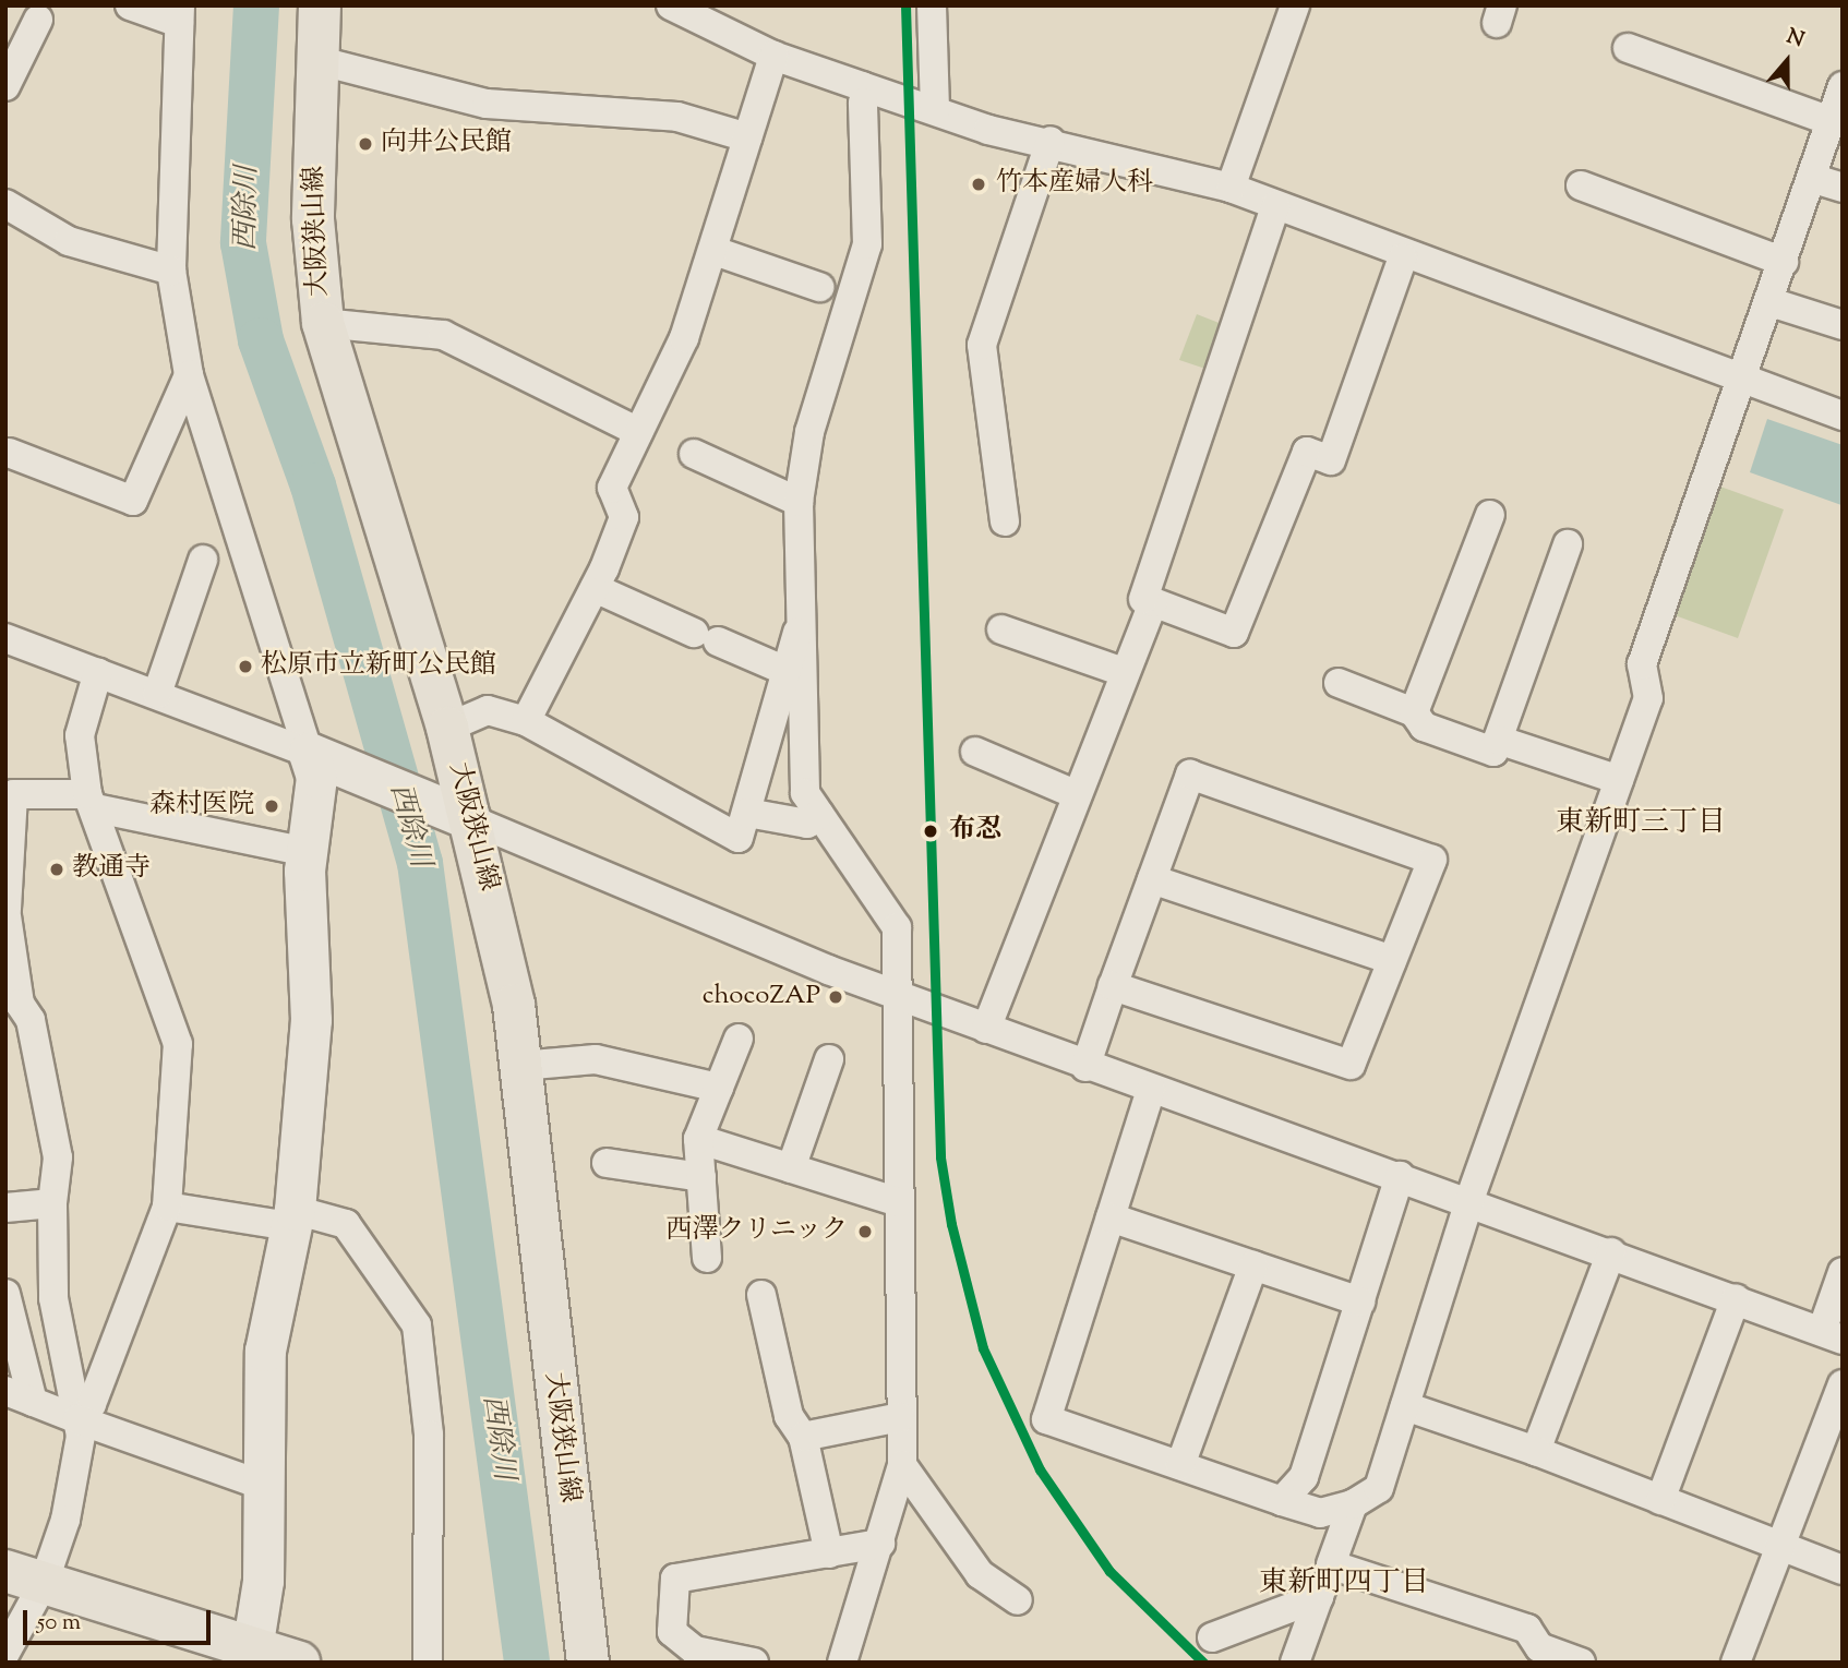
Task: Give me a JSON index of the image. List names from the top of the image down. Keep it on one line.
{"streets":{"main road":["大阪狭山線"]},"districts":["東新町三丁目","東新町四丁目"],"water":["西除川"],"places":["向井公民館","竹本産婦人科","松原市立新町公民館","森村医院","布忍","教通寺","chocoZAP","西澤クリニック"],"scale_bar":"50 m","north":"top"}
